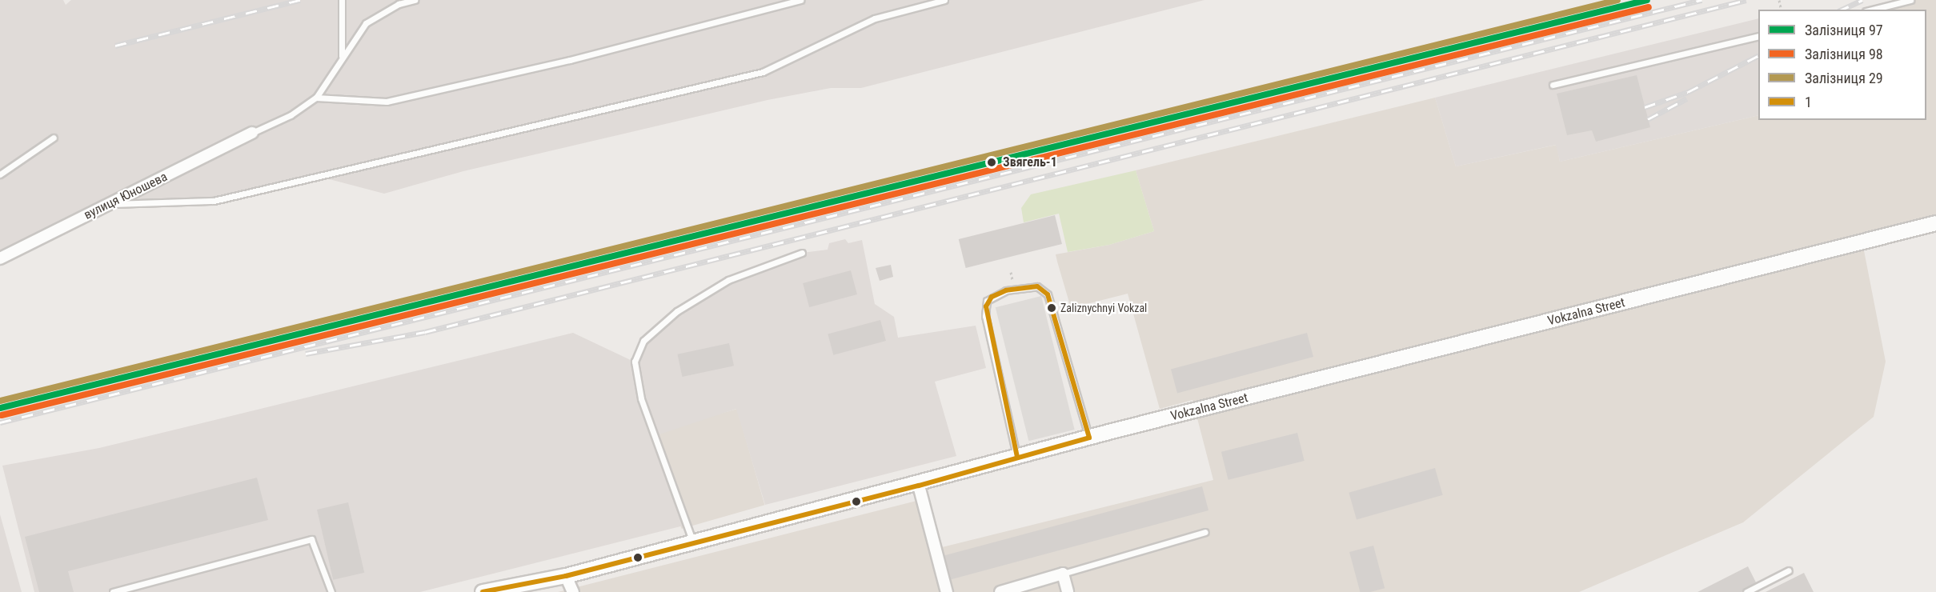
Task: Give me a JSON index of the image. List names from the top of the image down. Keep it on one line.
{"streets":{"street":["вулиця Юношева","Vokzalna Street"]},"places":["Звягель-1","Zaliznychnyi Vokzal"],"lines":["rail line 97","rail line 29","rail line 98","transit line 1"],"legend":["Залізниця 97","Залізниця 98","Залізниця 29","1"]}
